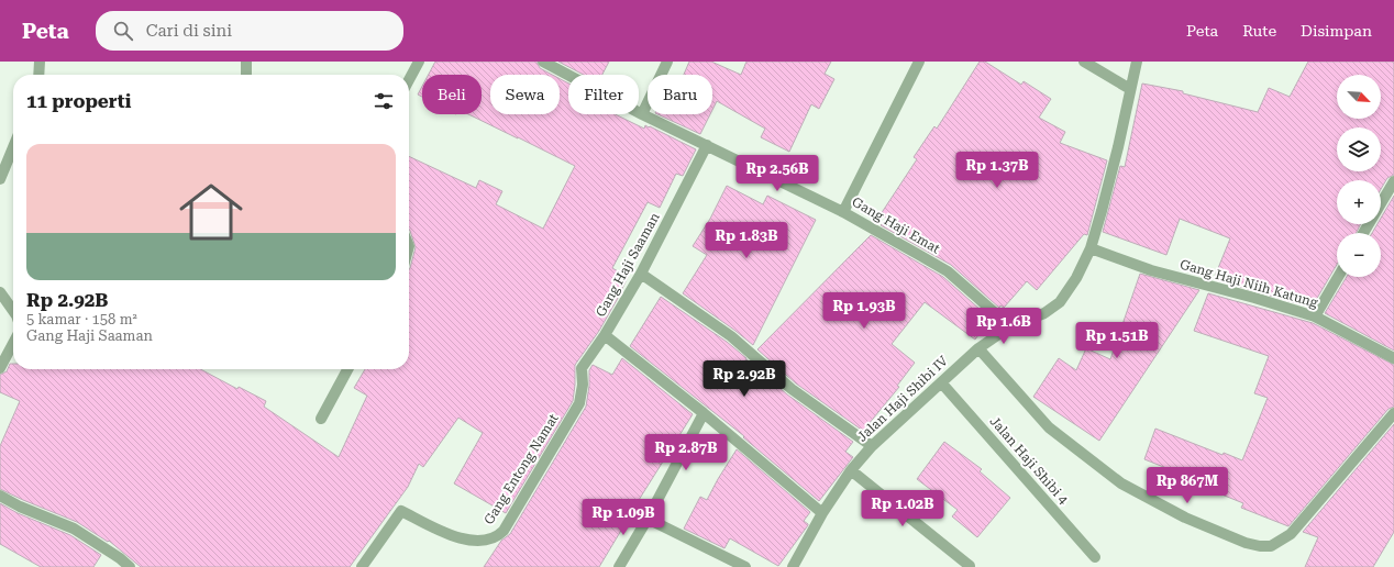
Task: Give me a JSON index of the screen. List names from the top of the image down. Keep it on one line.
{"streets":{"street":["Gang Haji Emat","Gang Haji Saaman","Gang Haji Niih Katung","Jalan Haji Shibi IV","Jalan Haji Shibi 4","Gang Entong Namat"]},"crossings":[["Gang Haji Emat","Gang Haji Saaman"],["Gang Haji Emat","Jalan Haji Shibi IV"],["Gang Haji Saaman","Jalan Haji Shibi IV"],["Gang Haji Saaman","Gang Entong Namat"],["Gang Haji Niih Katung","Jalan Haji Shibi IV"],["Jalan Haji Shibi IV","Jalan Haji Shibi 4"]],"north":"bottom right","page":{"header":"Peta","search":"Cari di sini","nav":["Peta","Rute","Disimpan"],"map_buttons":["+","−"],"chip":["Beli","Sewa","Filter","Baru"],"heading":"11 properti","list":[{"name":"Rp 2.92B","note":"5 kamar · 158 m² · Gang Haji Saaman"}],"price":["Rp 1.37B","Rp 2.56B","Rp 1.83B","Rp 1.93B","Rp 1.6B","Rp 1.51B","Rp 2.92B","Rp 2.87B","Rp 867M","Rp 1.02B","Rp 1.09B"]}}
